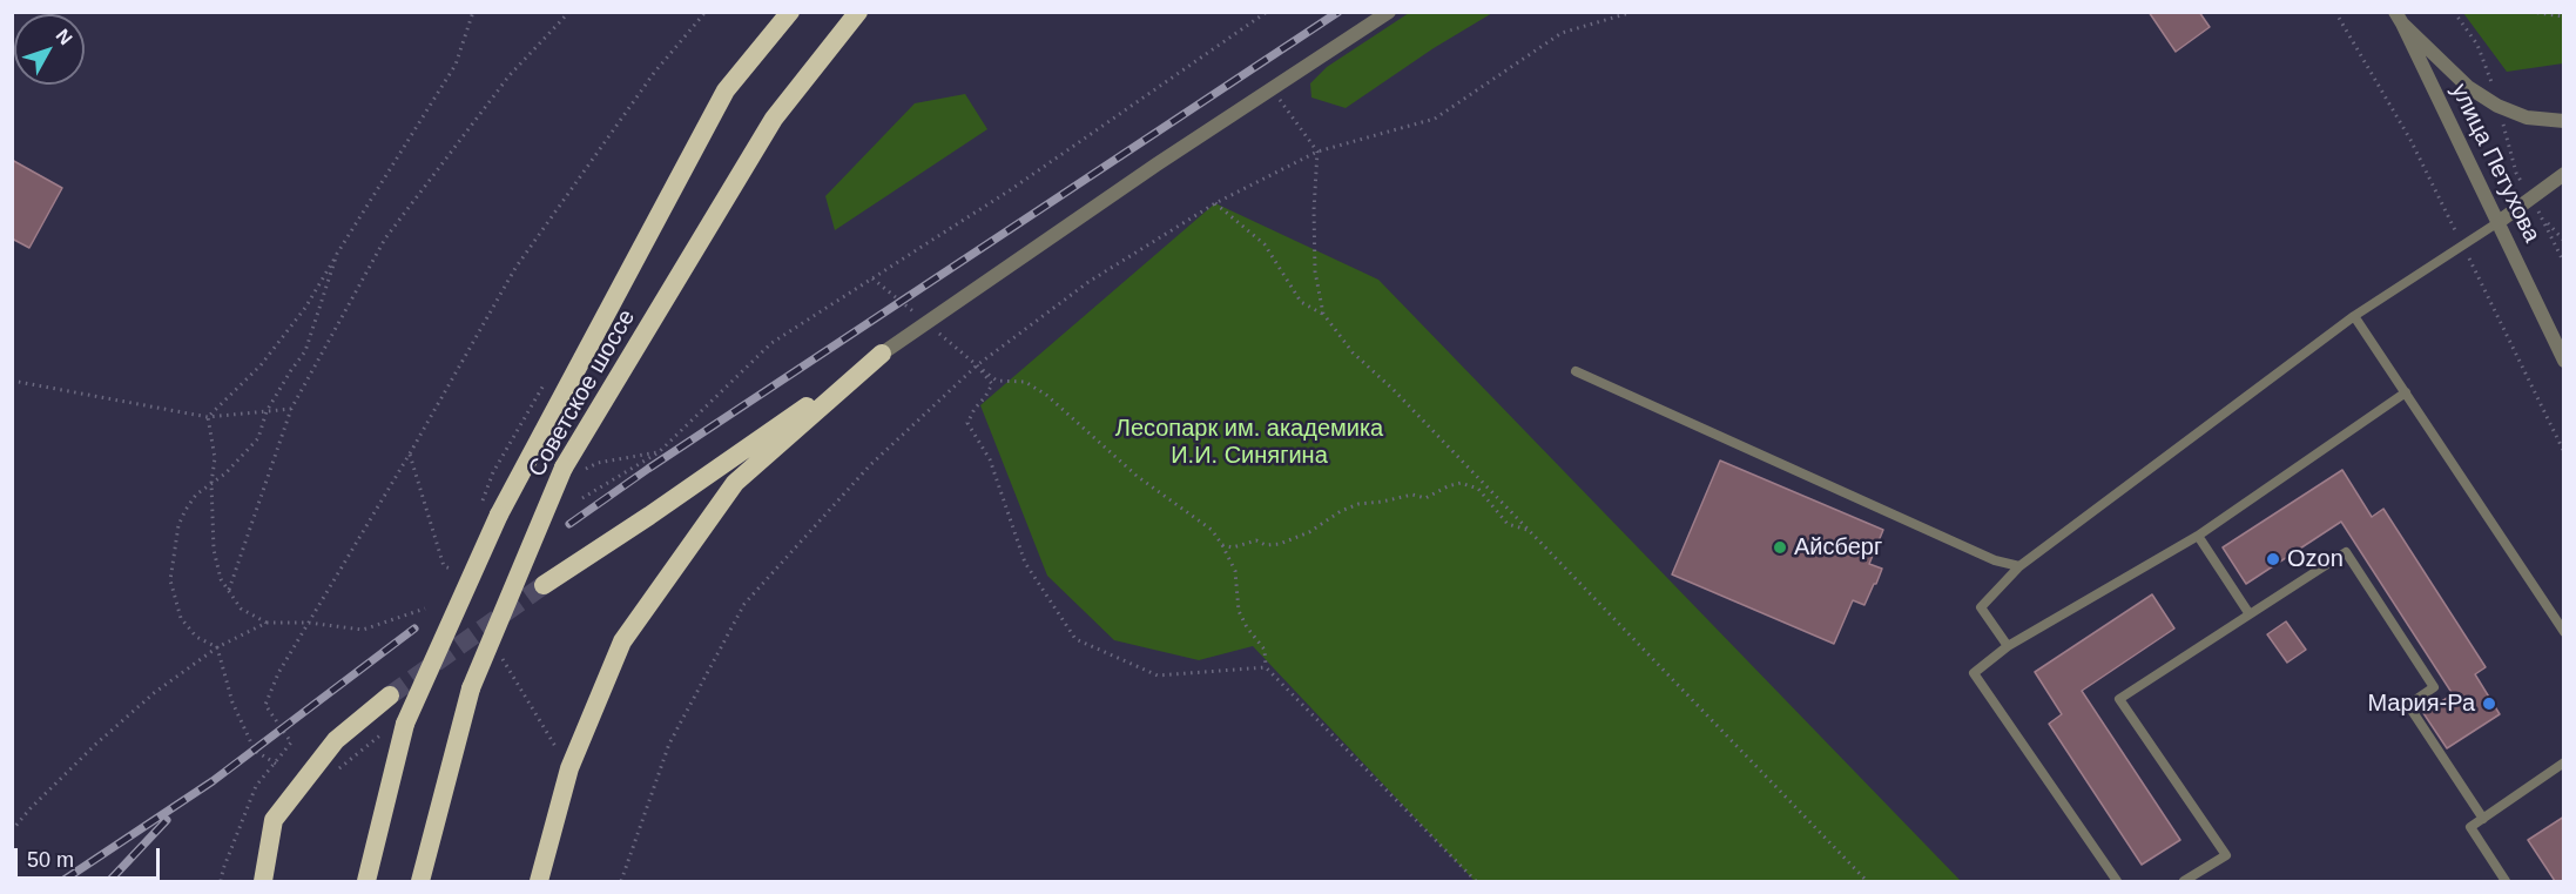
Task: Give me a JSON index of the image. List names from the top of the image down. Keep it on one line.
{"streets":{"highway":["Советское шоссе"],"street":["улица Петухова"]},"parks":["Лесопарк им. академика И.И. Синягина"],"places":["Айсберг","Ozon","Мария-Ра"],"scale_bar":"50 m","north":"top right"}
